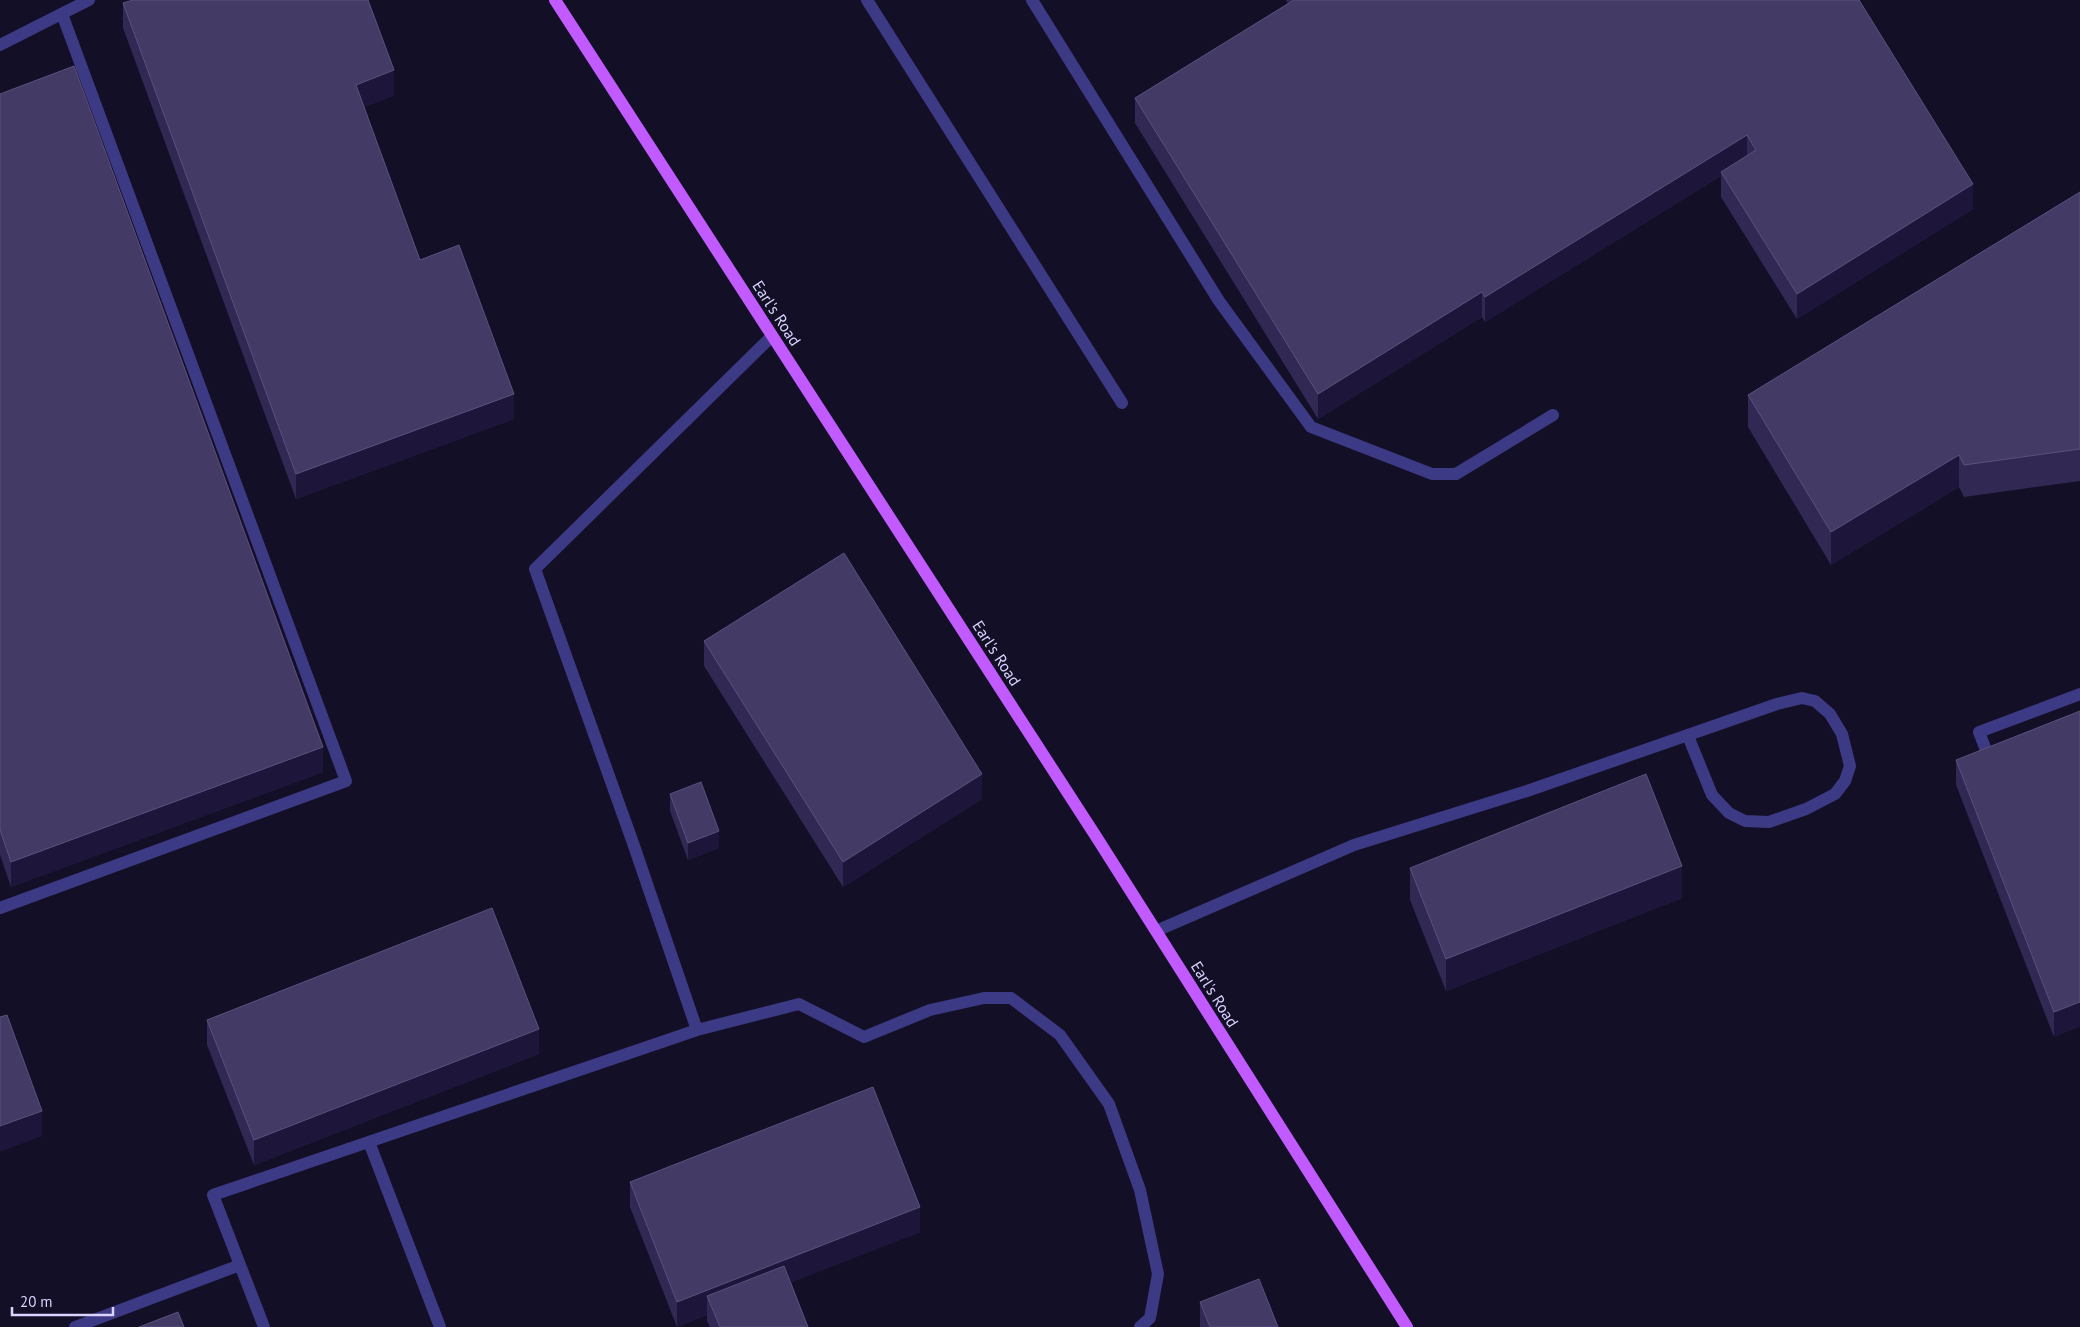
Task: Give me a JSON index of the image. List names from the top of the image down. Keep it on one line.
{"streets":{"main road":["Earl's Road"]},"scale_bar":"20 m"}
